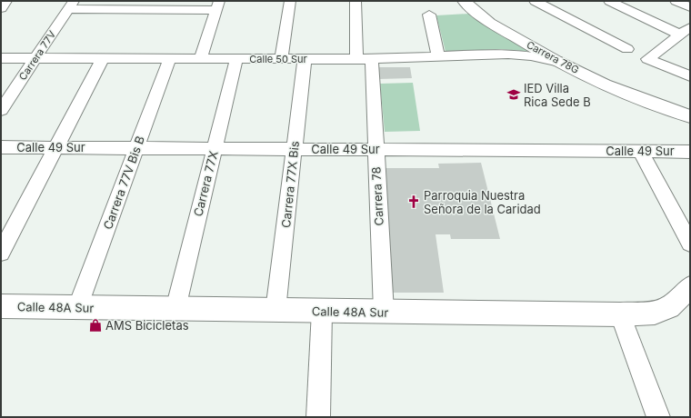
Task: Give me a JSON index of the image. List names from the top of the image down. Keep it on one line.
{"streets":{"street":["Carrera 77V","Carrera 78G","Calle 50 Sur","Calle 49 Sur","Carrera 77V Bis B","Carrera 77X","Carrera 77X Bis","Carrera 78","Calle 48A Sur"]},"crossings":[["Carrera 77V","Calle 50 Sur"],["Carrera 78G","Calle 50 Sur"],["Calle 50 Sur","Carrera 77V Bis B"],["Calle 50 Sur","Carrera 77X"],["Calle 50 Sur","Carrera 77X Bis"],["Calle 50 Sur","Carrera 78"],["Calle 49 Sur","Carrera 77V Bis B"],["Calle 49 Sur","Carrera 77X"],["Calle 49 Sur","Carrera 77X Bis"],["Calle 49 Sur","Carrera 78"],["Carrera 77V Bis B","Calle 48A Sur"],["Carrera 77X","Calle 48A Sur"],["Carrera 77X Bis","Calle 48A Sur"],["Carrera 78","Calle 48A Sur"]],"places":{"school or university":["IED Villa Rica Sede B"],"church":["Parroquia Nuestra Señora de la Caridad"],"shop":["AMS Bicicletas"]}}
